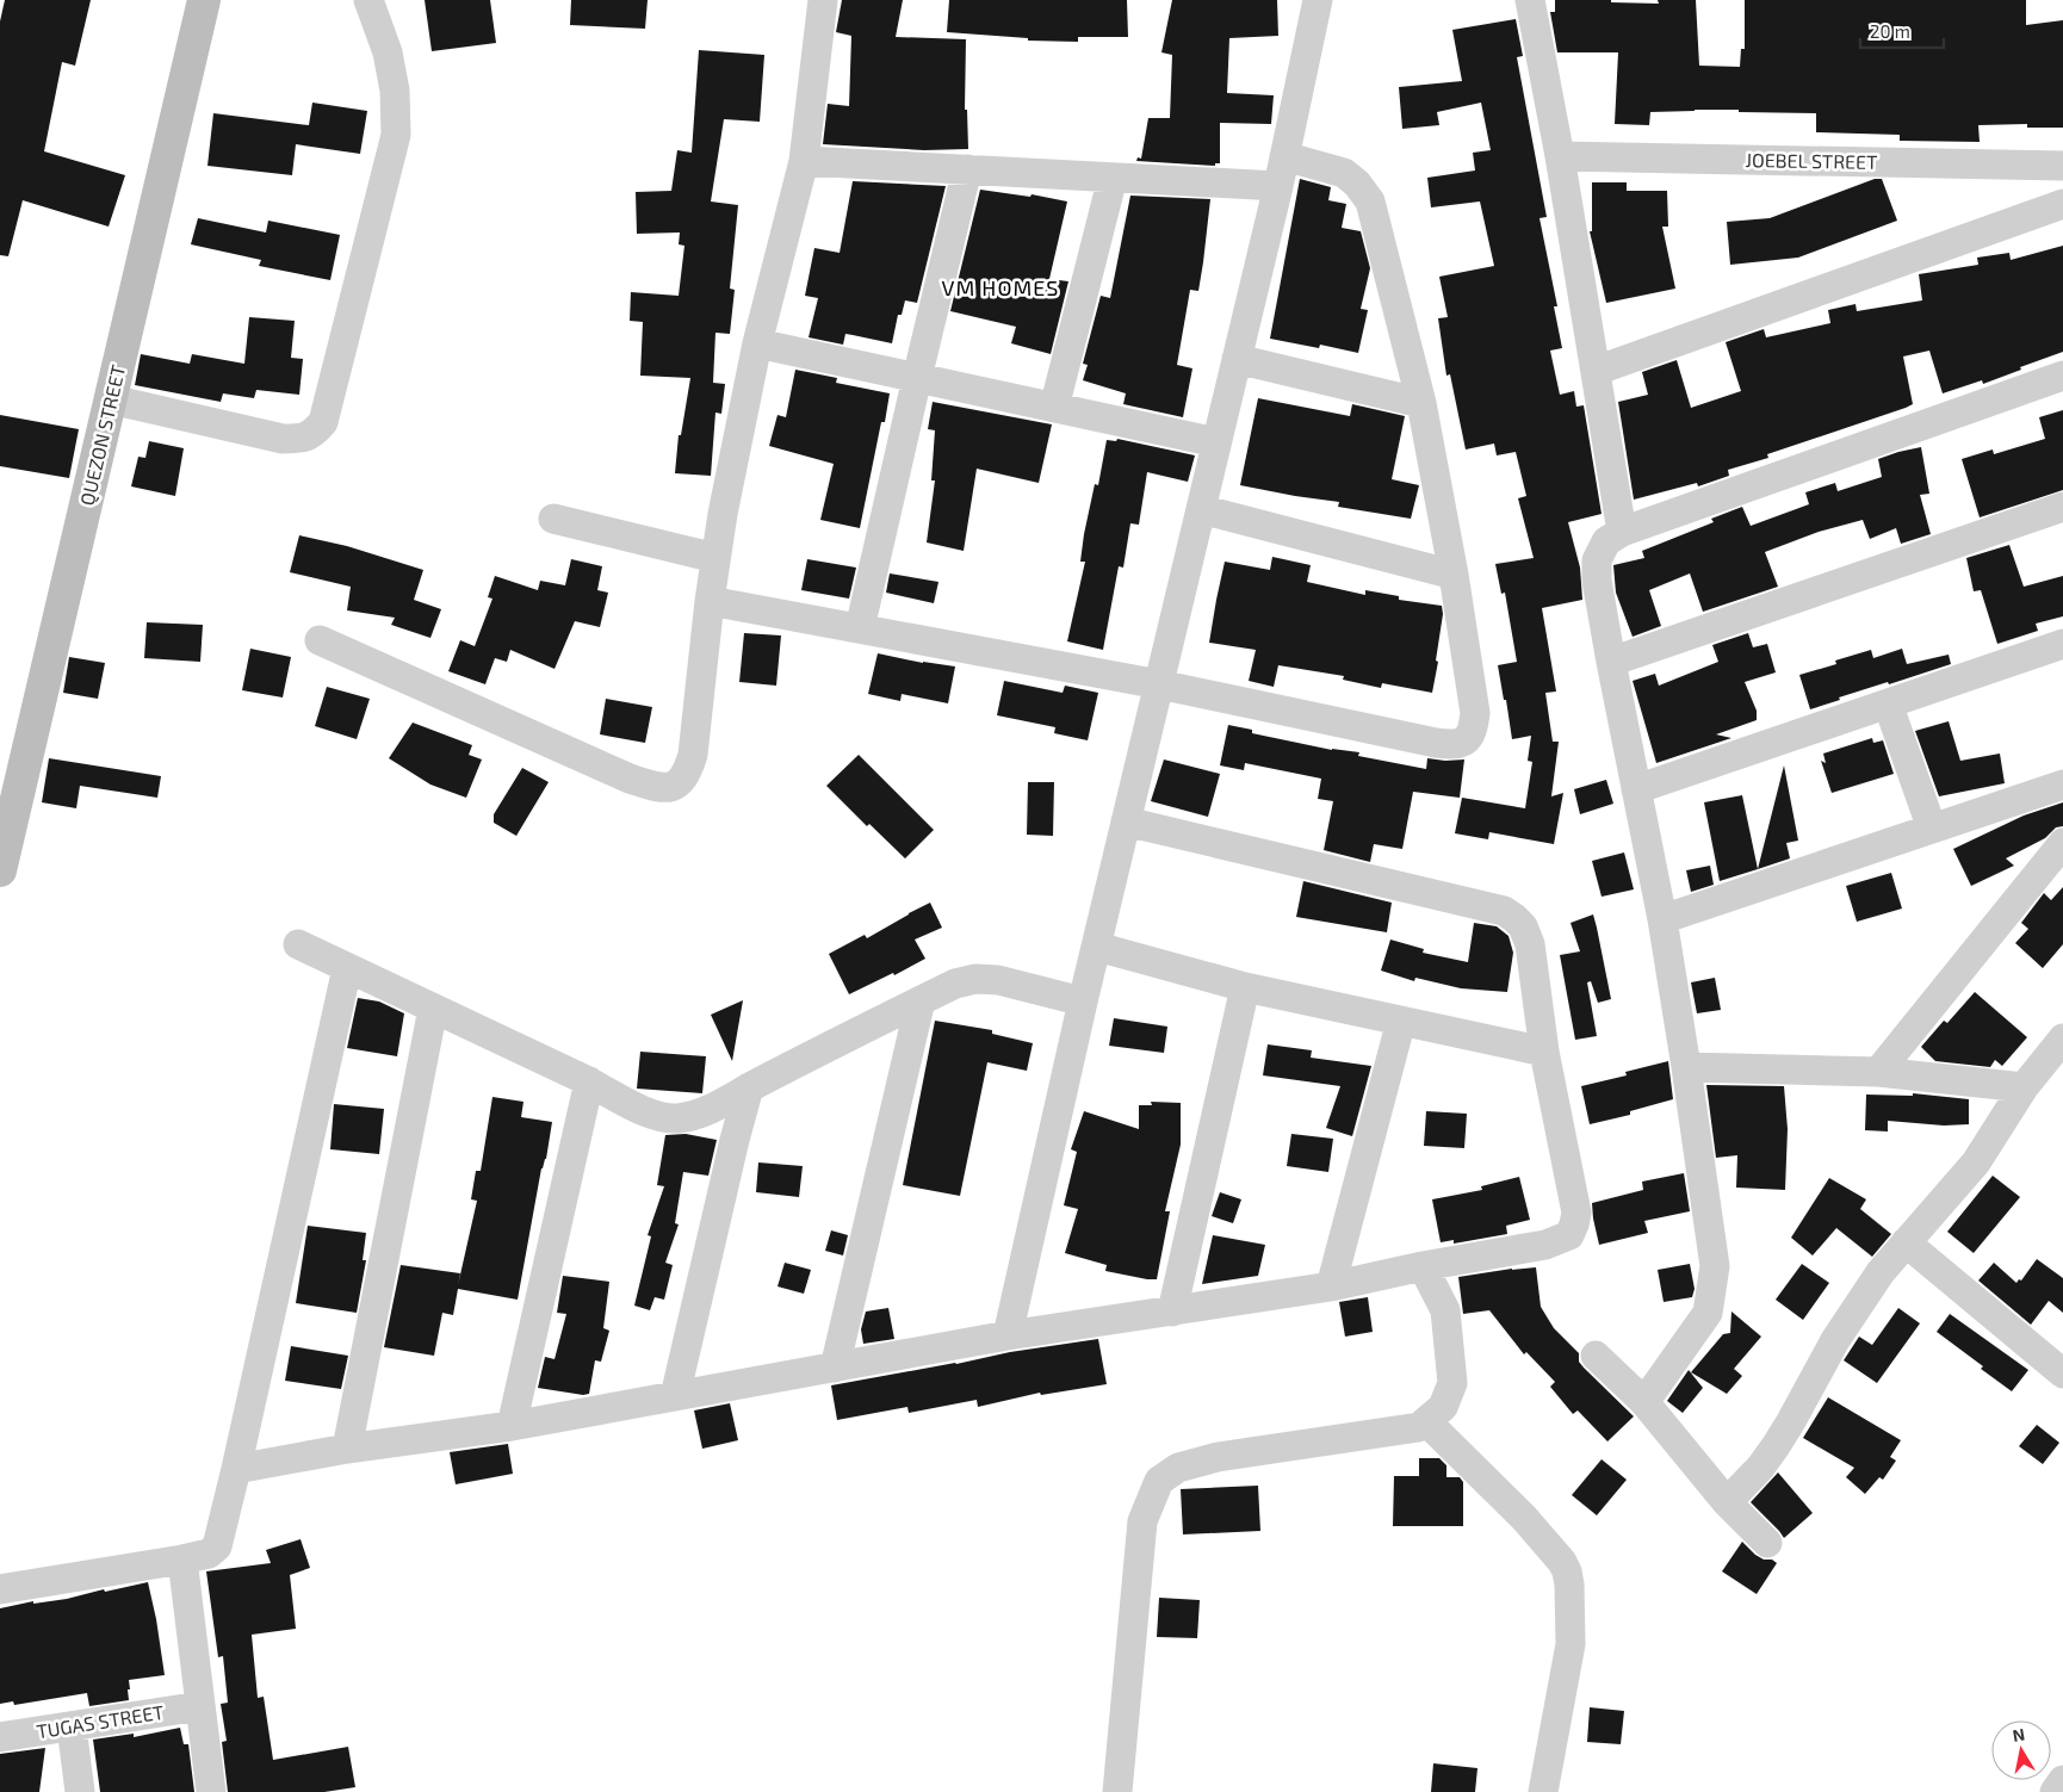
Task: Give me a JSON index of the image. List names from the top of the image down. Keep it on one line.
{"streets":{"street":["JOEBEL STREET","QUEZON STREET","TUGAS STREET"]},"districts":["VM HOMES"],"scale_bar":"20 m","north":"top"}
